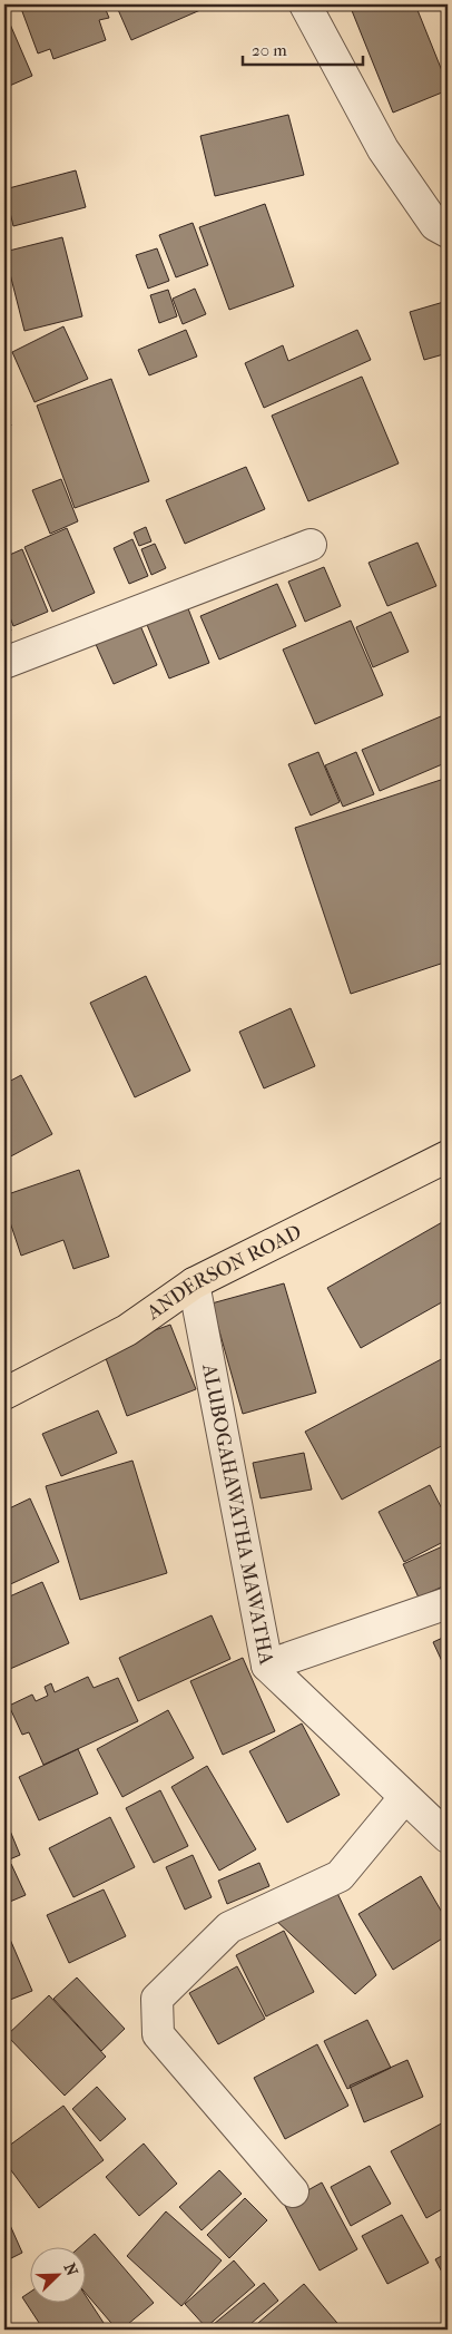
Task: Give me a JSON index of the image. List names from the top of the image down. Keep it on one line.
{"streets":{"main road":["ANDERSON ROAD"],"street":["ALUBOGAHAWATHA MAWATHA"]},"crossings":[["ANDERSON ROAD","ALUBOGAHAWATHA MAWATHA"]],"scale_bar":"20 m","north":"top right"}
